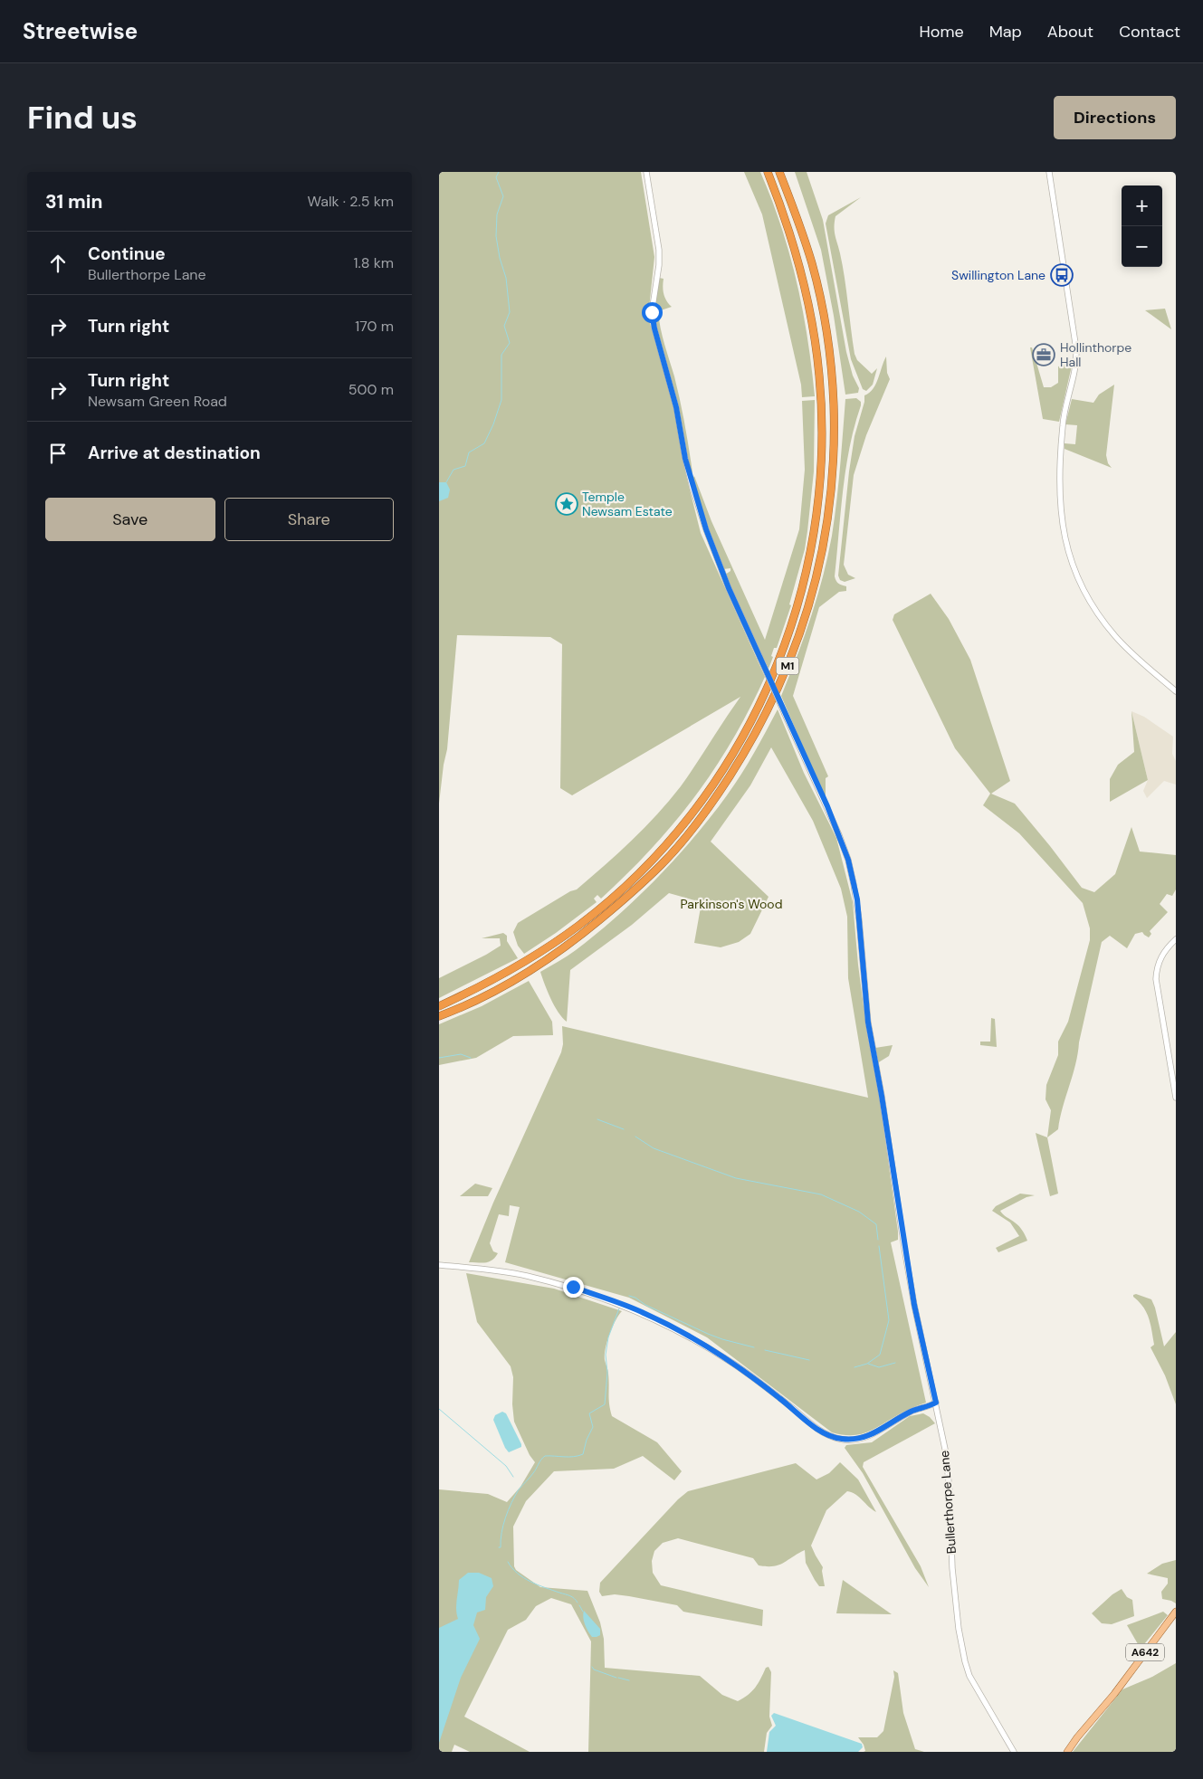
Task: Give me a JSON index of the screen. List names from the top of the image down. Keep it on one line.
{"streets":{"highway":["M1"],"main road":["A642"],"street":["Bullerthorpe Lane"]},"parks":["Parkinson's Wood"],"places":{"bus stop":["Swillington Lane"],"office":["Hollinthorpe Hall"],"place":["Temple Newsam Estate"]},"page":{"header":"Streetwise","nav":["Home","Map","About","Contact"],"buttons":["Directions",["Save","Share"]],"title":"Find us","heading":["31 min","Walk · 2.5 km"],"map_buttons":["+","−"],"list":[["Continue","Bullerthorpe Lane","1.8 km"],["Turn right","170 m"],["Turn right","Newsam Green Road","500 m"],"Arrive at destination"]}}
